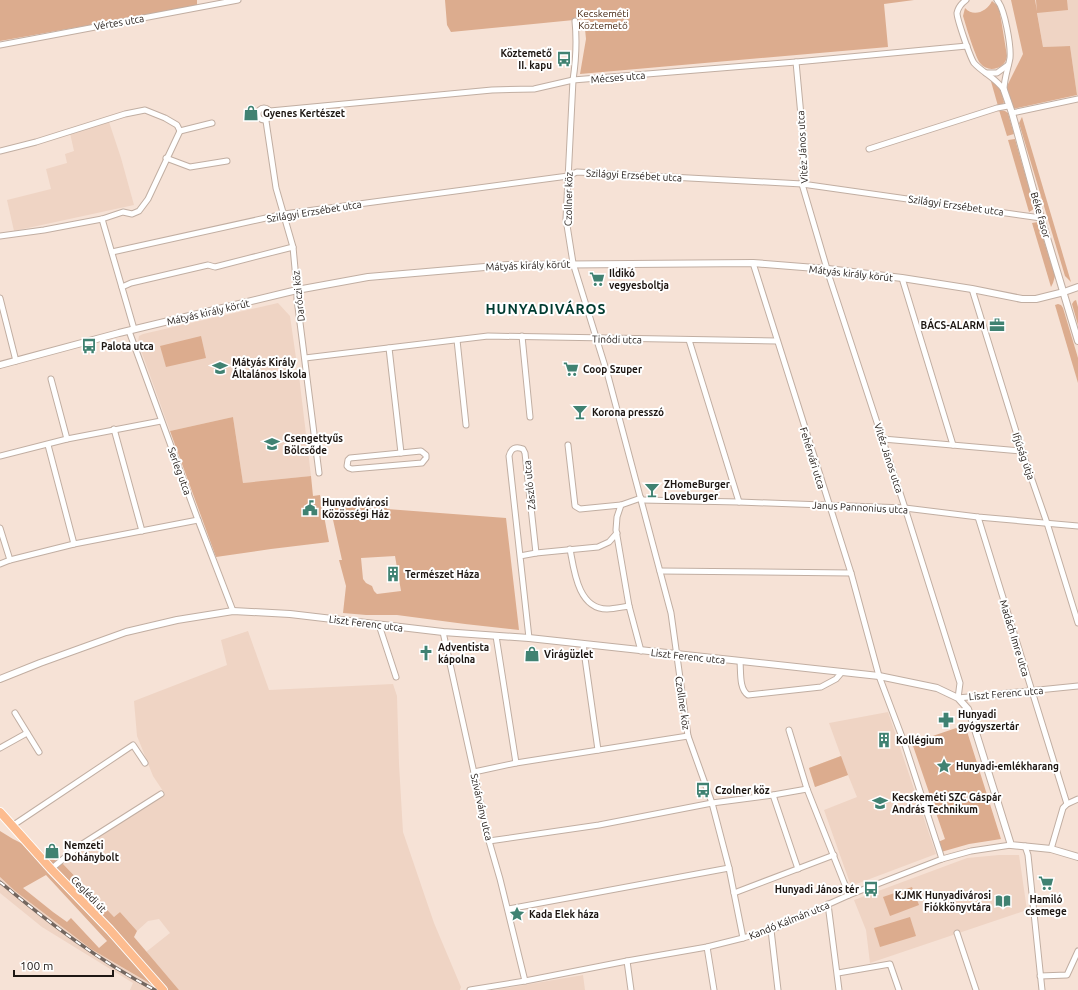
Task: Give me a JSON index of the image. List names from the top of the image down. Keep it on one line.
{"streets":{"main road":["Ceglédi út"],"street":["Vértes utca","Mécses utca","Vitéz János utca","Szilágyi Erzsébet utca","Czollner köz","Béke fasor","Mátyás király körút","Daróczi köz","Tinódi utca","Ifjúság útja","Fehérvári utca","Serleg utca","Zászló utca","Janus Pannonius utca","Liszt Ferenc utca","Madách Imre utca","Szivárvány utca","Kandó Kálmán utca"]},"crossings":[["Mécses utca","Vitéz János utca"],["Mécses utca","Czollner köz"],["Mécses utca","Daróczi köz"],["Vitéz János utca","Szilágyi Erzsébet utca"],["Vitéz János utca","Mátyás király körút"],["Vitéz János utca","Janus Pannonius utca"],["Vitéz János utca","Liszt Ferenc utca"],["Szilágyi Erzsébet utca","Czollner köz"],["Szilágyi Erzsébet utca","Béke fasor"],["Szilágyi Erzsébet utca","Daróczi köz"],["Szilágyi Erzsébet utca","Serleg utca"],["Czollner köz","Mátyás király körút"],["Czollner köz","Tinódi utca"],["Czollner köz","Janus Pannonius utca"],["Czollner köz","Liszt Ferenc utca"],["Czollner köz","Kandó Kálmán utca"],["Béke fasor","Mátyás király körút"],["Mátyás király körút","Daróczi köz"],["Mátyás király körút","Ifjúság útja"],["Mátyás király körút","Fehérvári utca"],["Mátyás király körút","Serleg utca"],["Daróczi köz","Tinódi utca"],["Tinódi utca","Fehérvári utca"],["Ifjúság útja","Janus Pannonius utca"],["Fehérvári utca","Janus Pannonius utca"],["Fehérvári utca","Liszt Ferenc utca"],["Serleg utca","Liszt Ferenc utca"],["Zászló utca","Liszt Ferenc utca"],["Janus Pannonius utca","Madách Imre utca"],["Liszt Ferenc utca","Madách Imre utca"],["Liszt Ferenc utca","Szivárvány utca"],["Szivárvány utca","Kandó Kálmán utca"]],"districts":["HUNYADIVÁROS"],"parks":["Kecskeméti Köztemető"],"places":{"bus stop":["Köztemető II. kapu","Palota utca","Czolner köz","Hunyadi János tér"],"shop":["Gyenes Kertészet","Virágüzlet","Nemzeti Dohánybolt"],"supermarket":["Ildikó vegyesboltja","Coop Szuper","Hamiló csemege"],"office":["BÁCS-ALARM"],"school or university":["Mátyás Király Általános Iskola","Csengettyűs Bölcsőde","Kecskeméti SZC Gáspár András Technikum"],"bar":["Korona presszó","ZHomeBurger Loveburger"],"public building":["Hunyadivárosi Közösségi Ház"],"building":["Természet Háza","Kollégium"],"church":["Adventista kápolna"],"pharmacy":["Hunyadi gyógyszertár"],"place":["Hunyadi-emlékharang","Kada Elek háza"],"library":["KJMK Hunyadivárosi Fiókkönyvtára"]},"scale_bar":"100 m"}
